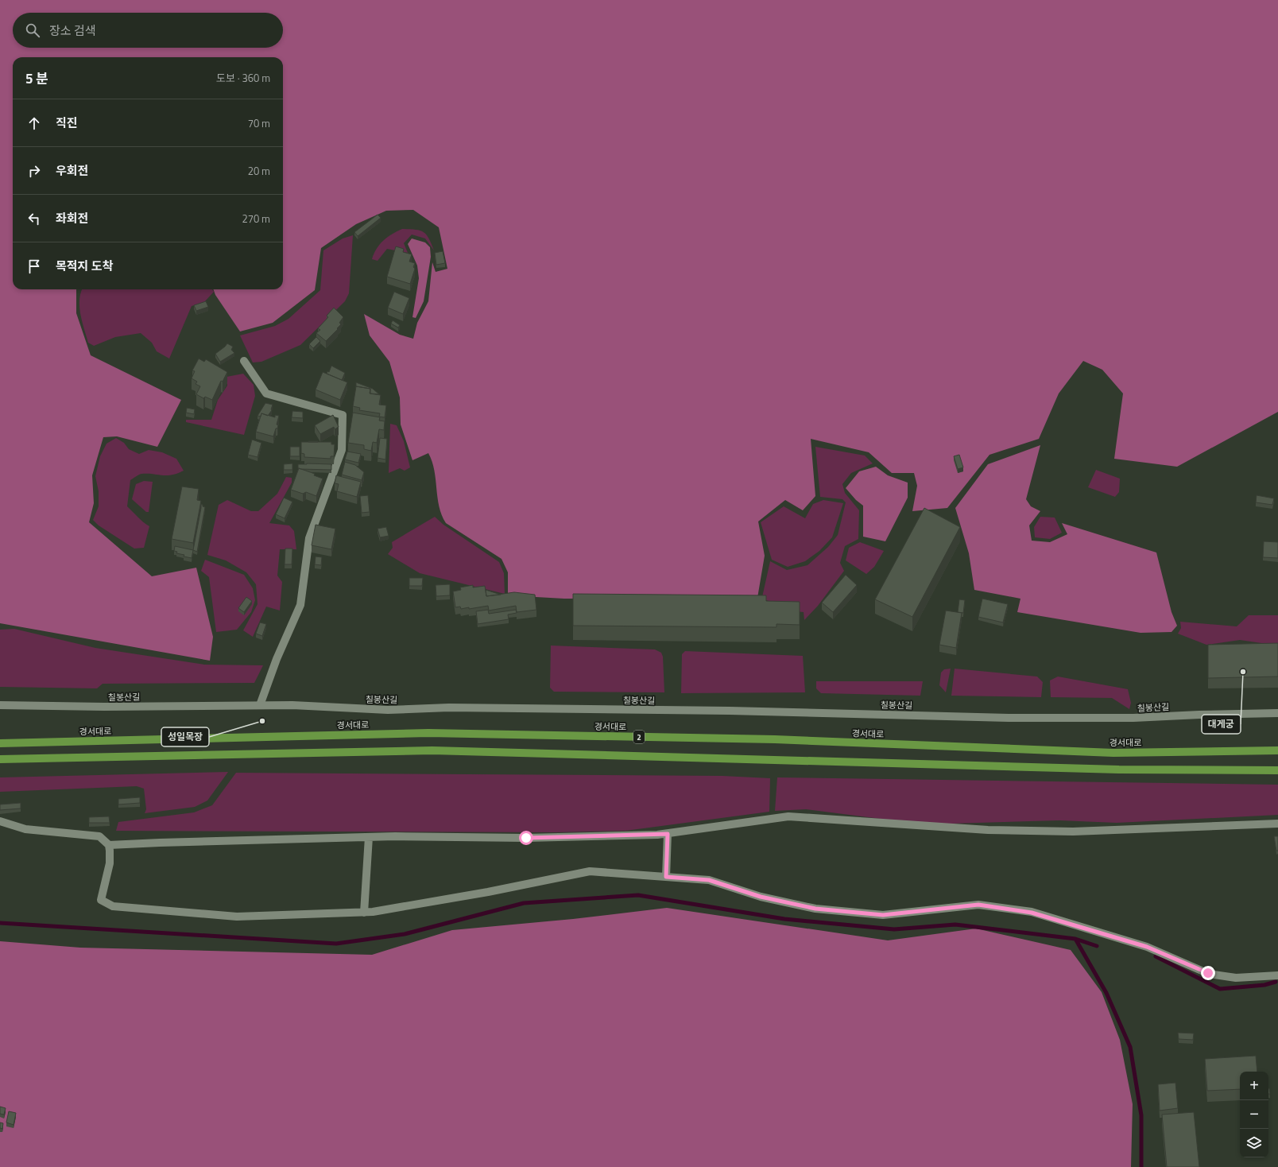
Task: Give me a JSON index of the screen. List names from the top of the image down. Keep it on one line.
{"streets":{"main road":["경서대로","2"],"street":["칠봉산길"]},"places":["대게궁","성일목장"],"page":{"search":"장소 검색","heading":["5 분","도보 · 360 m"],"list":[["직진","70 m"],["우회전","20 m"],["좌회전","270 m"],"목적지 도착"],"map_buttons":["+","−"]}}
